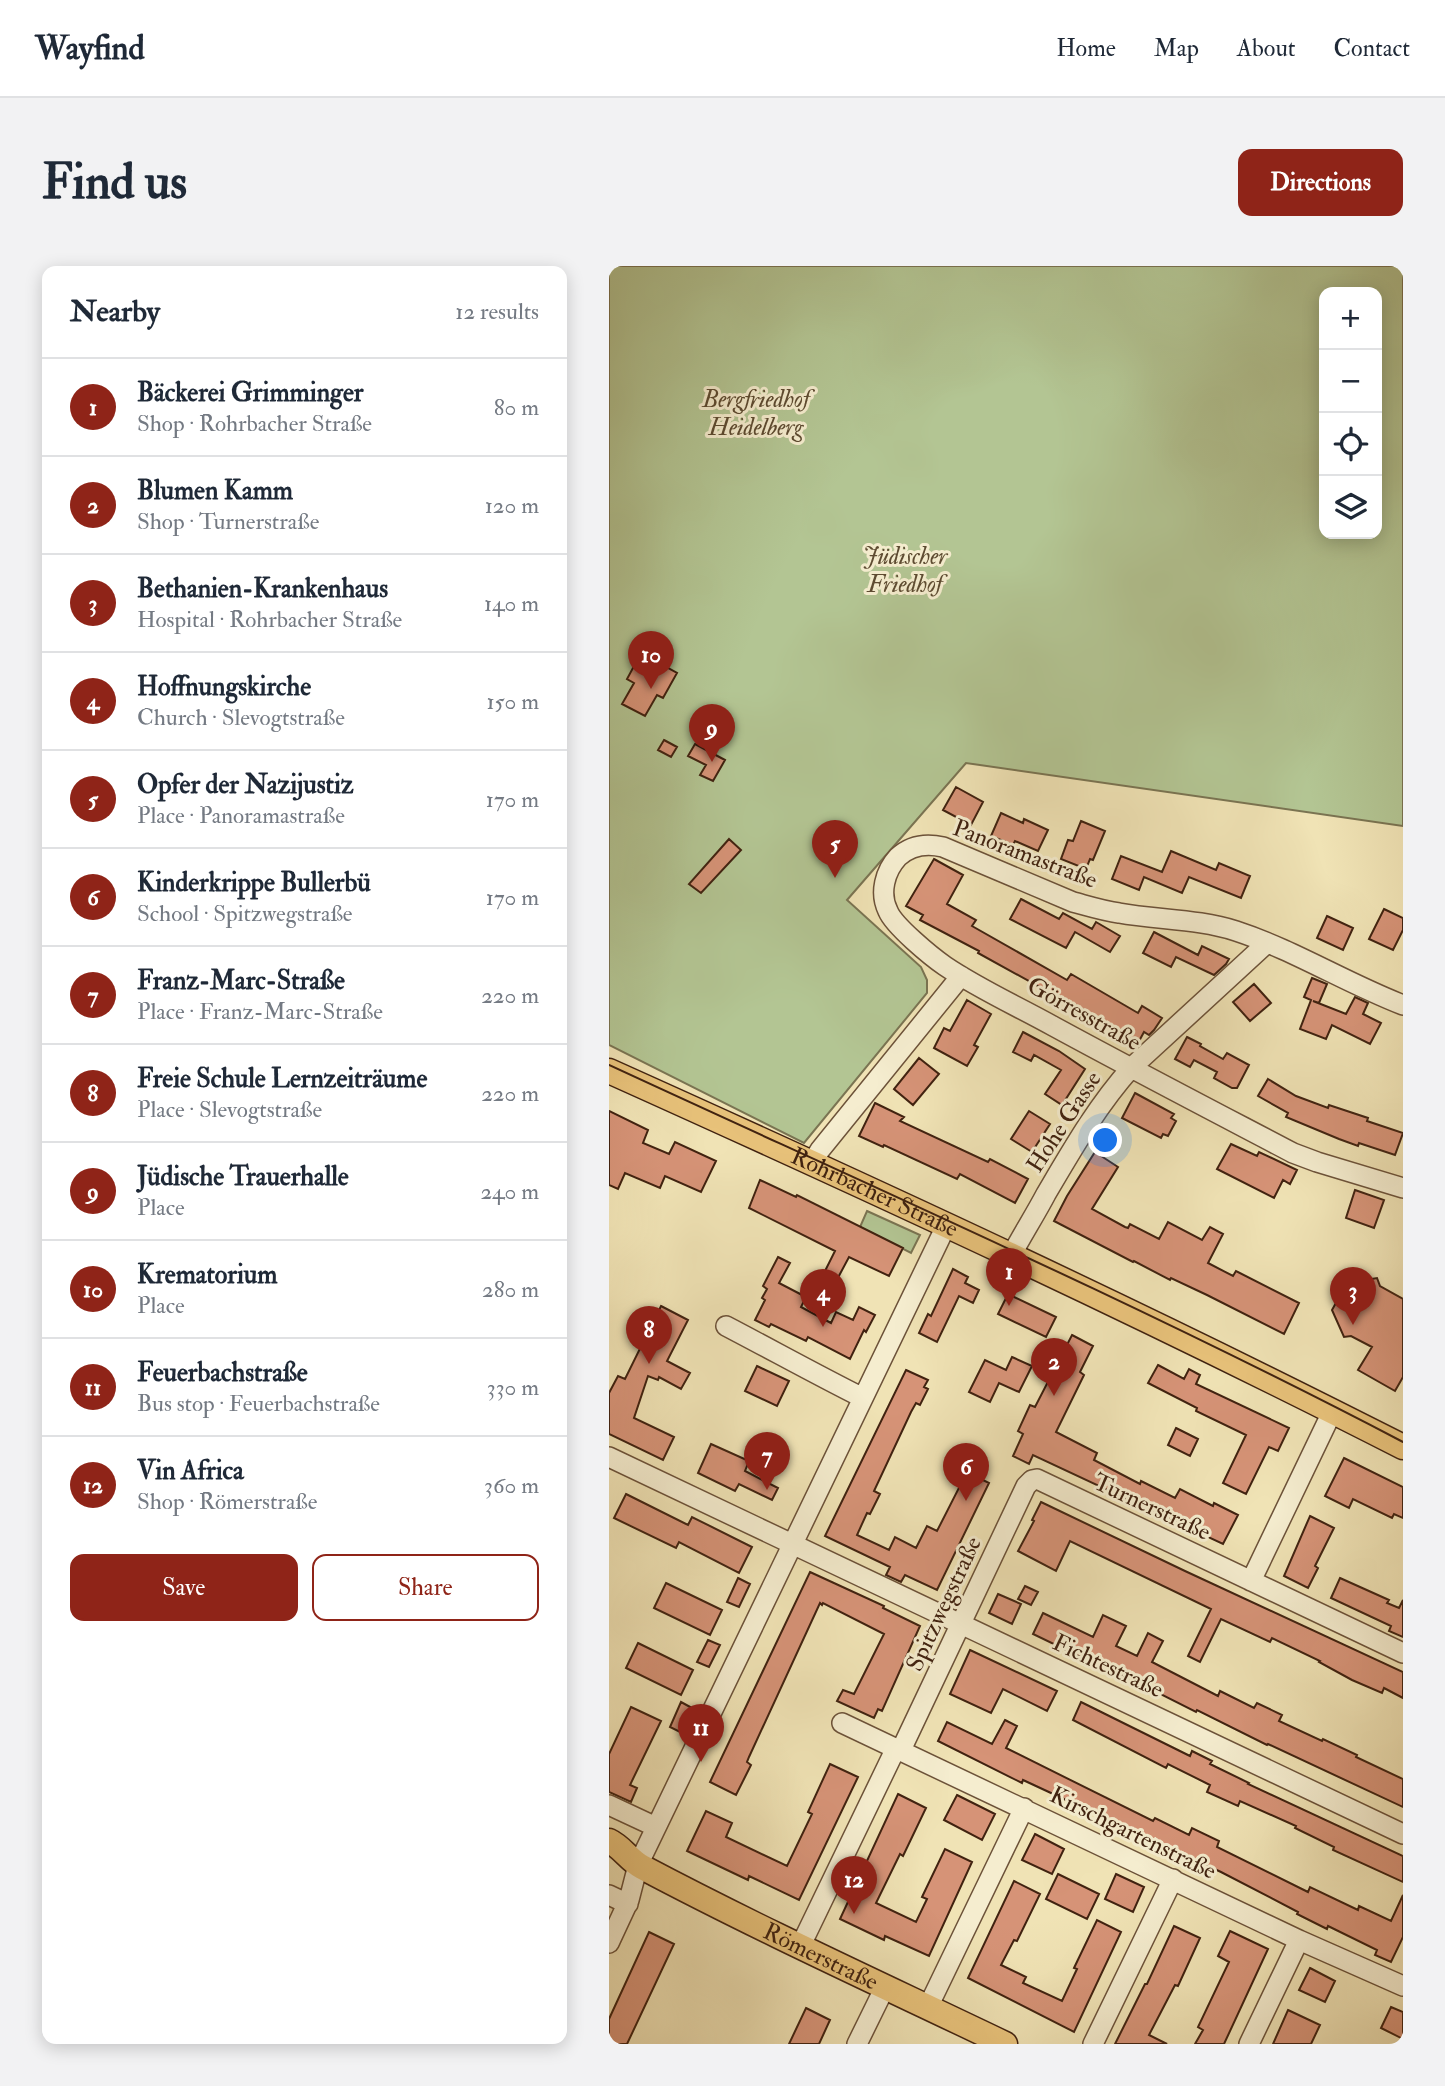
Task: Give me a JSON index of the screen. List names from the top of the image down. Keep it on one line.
{"streets":{"main road":["Rohrbacher Straße","Römerstraße"],"street":["Panoramastraße","Görresstraße","Hohe Gasse","Turnerstraße","Spitzwegstraße","Fichtestraße","Kirschgartenstraße"]},"crossings":[["Panoramastraße","Görresstraße"],["Panoramastraße","Hohe Gasse"],["Görresstraße","Hohe Gasse"],["Hohe Gasse","Rohrbacher Straße"],["Turnerstraße","Spitzwegstraße"],["Spitzwegstraße","Fichtestraße"],["Spitzwegstraße","Kirschgartenstraße"],["Spitzwegstraße","Römerstraße"]],"parks":["Bergfriedhof Heidelberg","Jüdischer Friedhof"],"page":{"header":"Wayfind","nav":["Home","Map","About","Contact"],"buttons":["Directions",["Save","Share"]],"title":"Find us","heading":["Nearby","12 results"],"map_buttons":["+","−"],"list":[{"mark":"1","name":"Bäckerei Grimminger","note":"Shop · Rohrbacher Straße","value":"80 m"},{"mark":"2","name":"Blumen Kamm","note":"Shop · Turnerstraße","value":"120 m"},{"mark":"3","name":"Bethanien-Krankenhaus","note":"Hospital · Rohrbacher Straße","value":"140 m"},{"mark":"4","name":"Hoffnungskirche","note":"Church · Slevogtstraße","value":"150 m"},{"mark":"5","name":"Opfer der Nazijustiz","note":"Place · Panoramastraße","value":"170 m"},{"mark":"6","name":"Kinderkrippe Bullerbü","note":"School · Spitzwegstraße","value":"170 m"},{"mark":"7","name":"Franz-Marc-Straße","note":"Place · Franz-Marc-Straße","value":"220 m"},{"mark":"8","name":"Freie Schule Lernzeiträume","note":"Place · Slevogtstraße","value":"220 m"},{"mark":"9","name":"Jüdische Trauerhalle","note":"Place","value":"240 m"},{"mark":"10","name":"Krematorium","note":"Place","value":"280 m"},{"mark":"11","name":"Feuerbachstraße","note":"Bus stop · Feuerbachstraße","value":"330 m"},{"mark":"12","name":"Vin Africa","note":"Shop · Römerstraße","value":"360 m"}],"pins":["10","9","5","1","3","4","8","2","7","6","11","12"]}}
